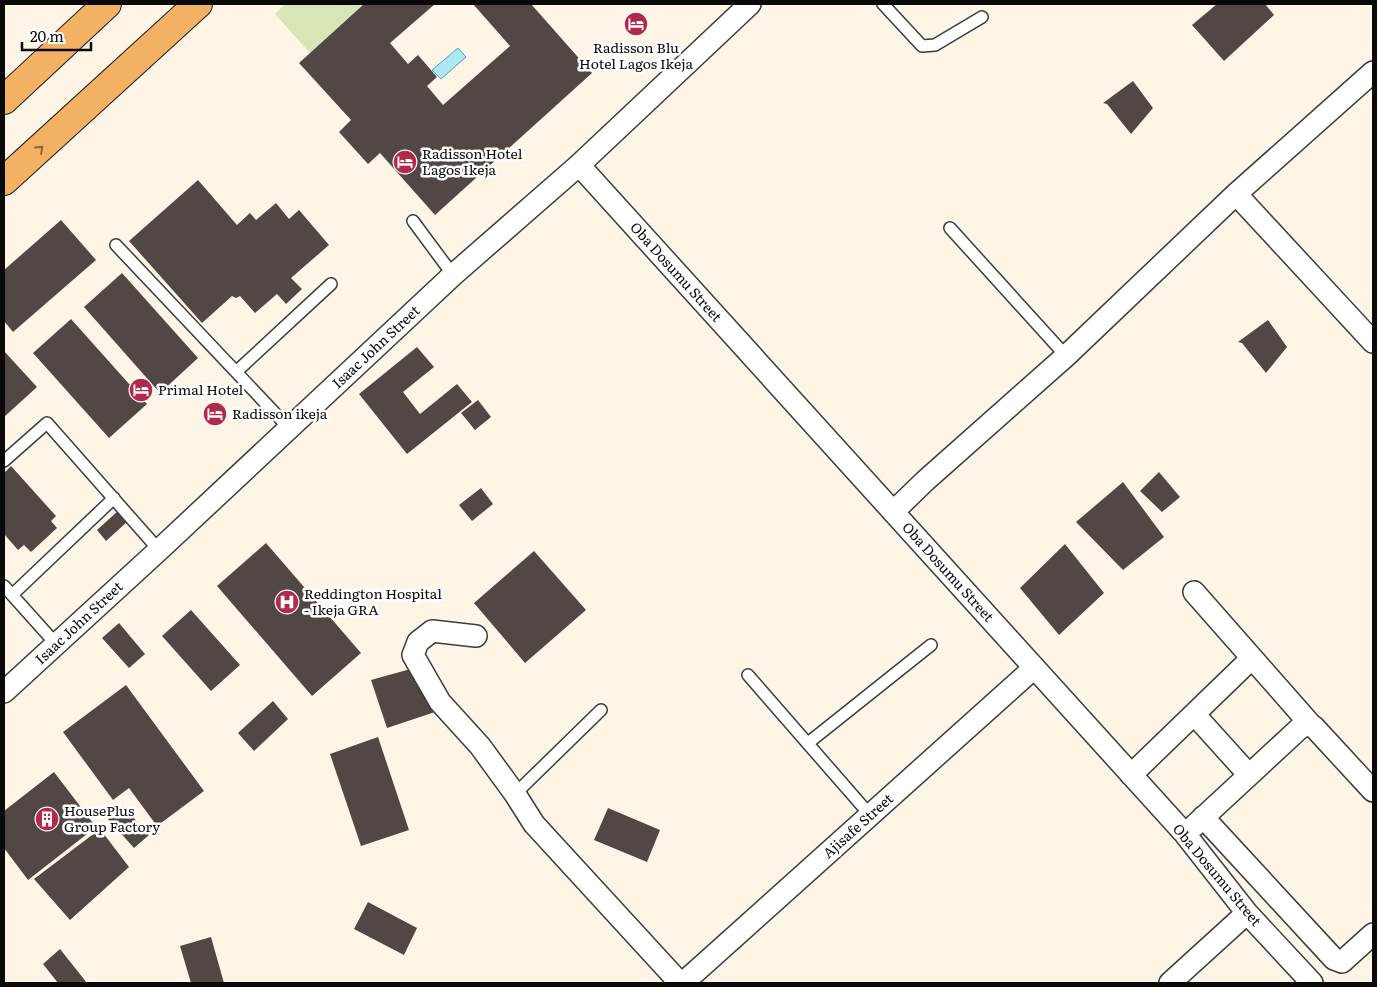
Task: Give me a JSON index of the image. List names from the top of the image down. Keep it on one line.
{"streets":{"street":["Oba Dosumu Street","Isaac John Street","Ajisafe Street"]},"crossings":[["Oba Dosumu Street","Isaac John Street"],["Oba Dosumu Street","Ajisafe Street"]],"places":{"hotel":["Radisson Blu Hotel Lagos Ikeja","Radisson Hotel Lagos Ikeja","Primal Hotel","Radisson ikeja"],"hospital":["Reddington Hospital - Ikeja GRA"],"building":["HousePlus Group Factory"]},"scale_bar":"20 m"}
